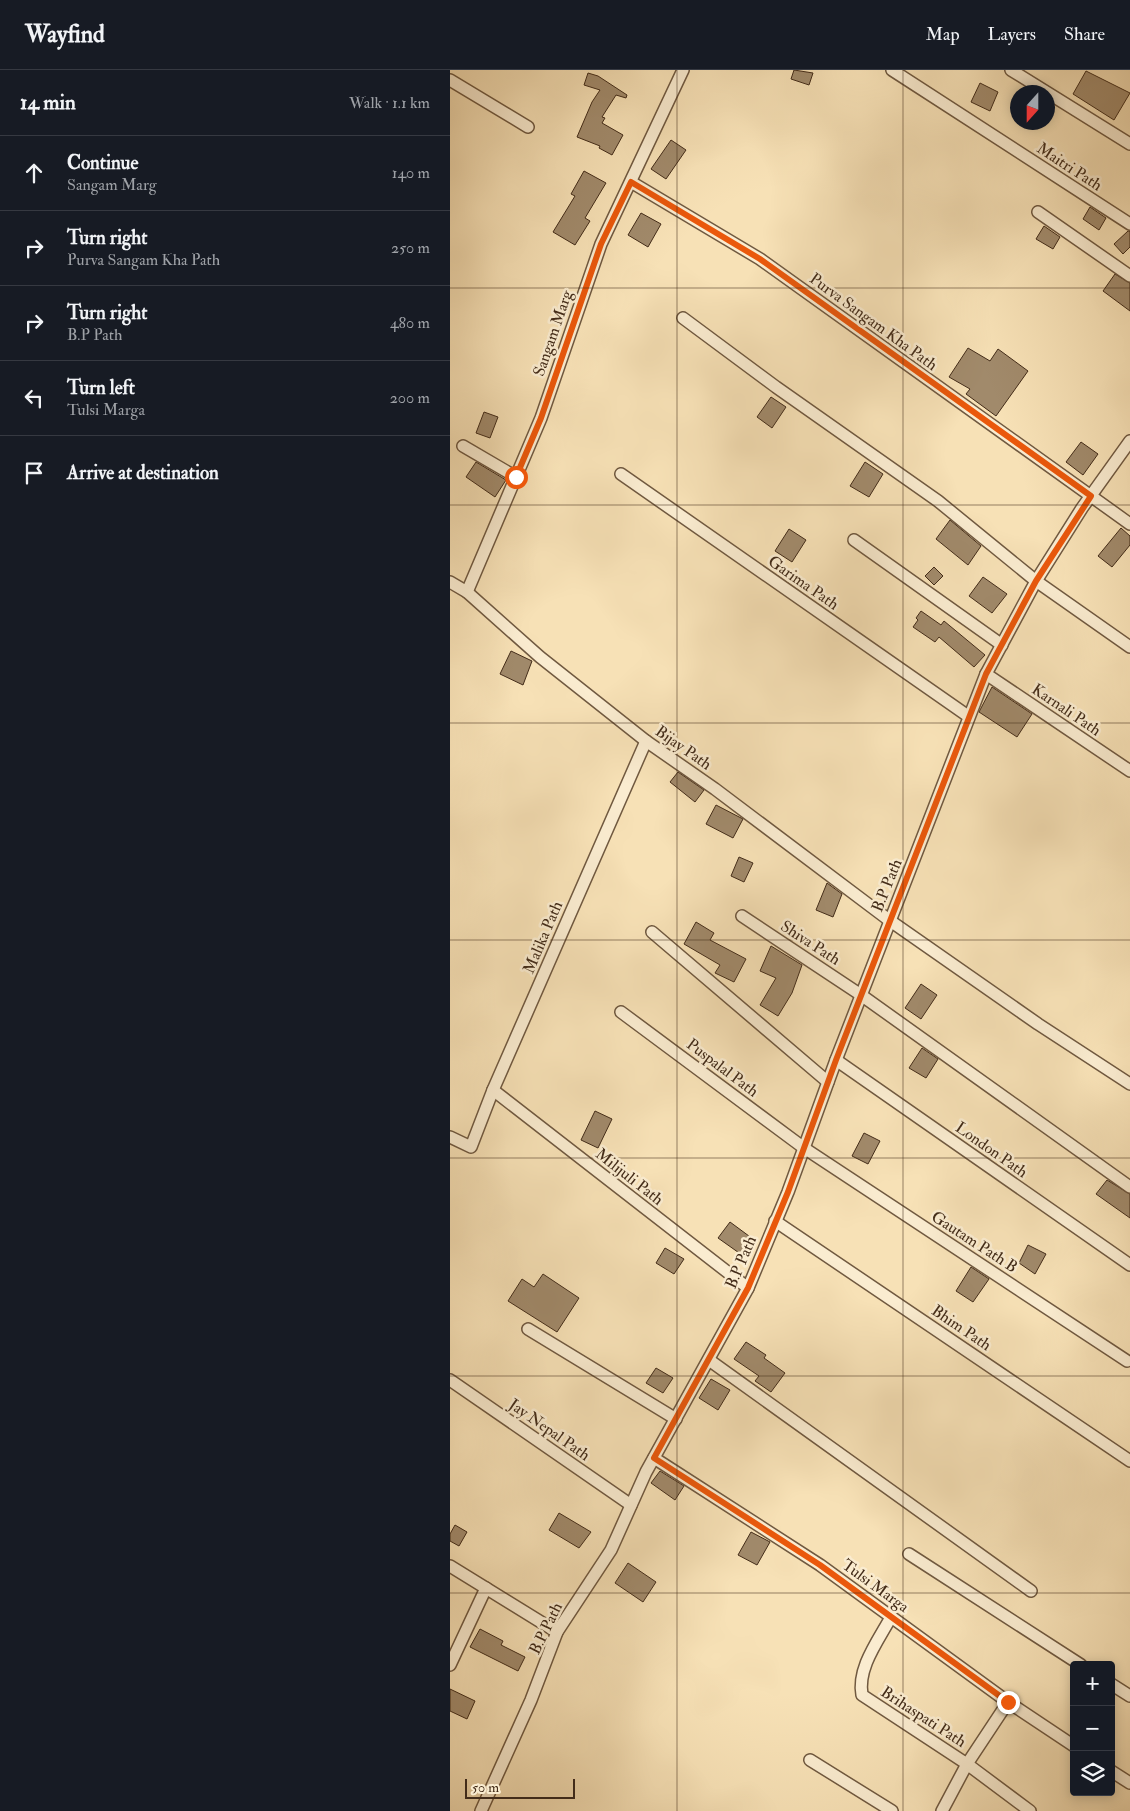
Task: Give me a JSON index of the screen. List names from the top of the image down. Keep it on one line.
{"streets":{"street":["Maitri Path","Purva Sangam Kha Path","Sangam Marg","Garima Path","Karnali Path","Bijay Path","B.P Path","Malika Path","Shiva Path","Puspalal Path","London Path","Milijuli Path","Gautam Path B","Bhim Path","Jay Nepal Path","Tulsi Marga","Brihaspati Path"]},"crossings":[["Purva Sangam Kha Path","Sangam Marg"],["Purva Sangam Kha Path","B.P Path"],["Sangam Marg","Bijay Path"],["Garima Path","B.P Path"],["Karnali Path","B.P Path"],["Bijay Path","B.P Path"],["Bijay Path","Malika Path"],["B.P Path","Shiva Path"],["B.P Path","Puspalal Path"],["B.P Path","London Path"],["B.P Path","Milijuli Path"],["B.P Path","Gautam Path B"],["B.P Path","Bhim Path"],["B.P Path","Jay Nepal Path"],["B.P Path","Tulsi Marga"],["Malika Path","Milijuli Path"],["Puspalal Path","Gautam Path B"],["Tulsi Marga","Brihaspati Path"]],"scale_bar":"50 m","north":"bottom","page":{"header":"Wayfind","nav":["Map","Layers","Share"],"heading":["14 min","Walk · 1.1 km"],"list":[["Continue","Sangam Marg","140 m"],["Turn right","Purva Sangam Kha Path","250 m"],["Turn right","B.P Path","480 m"],["Turn left","Tulsi Marga","200 m"],"Arrive at destination"],"map_buttons":["+","−"],"scale":"50 m"}}
